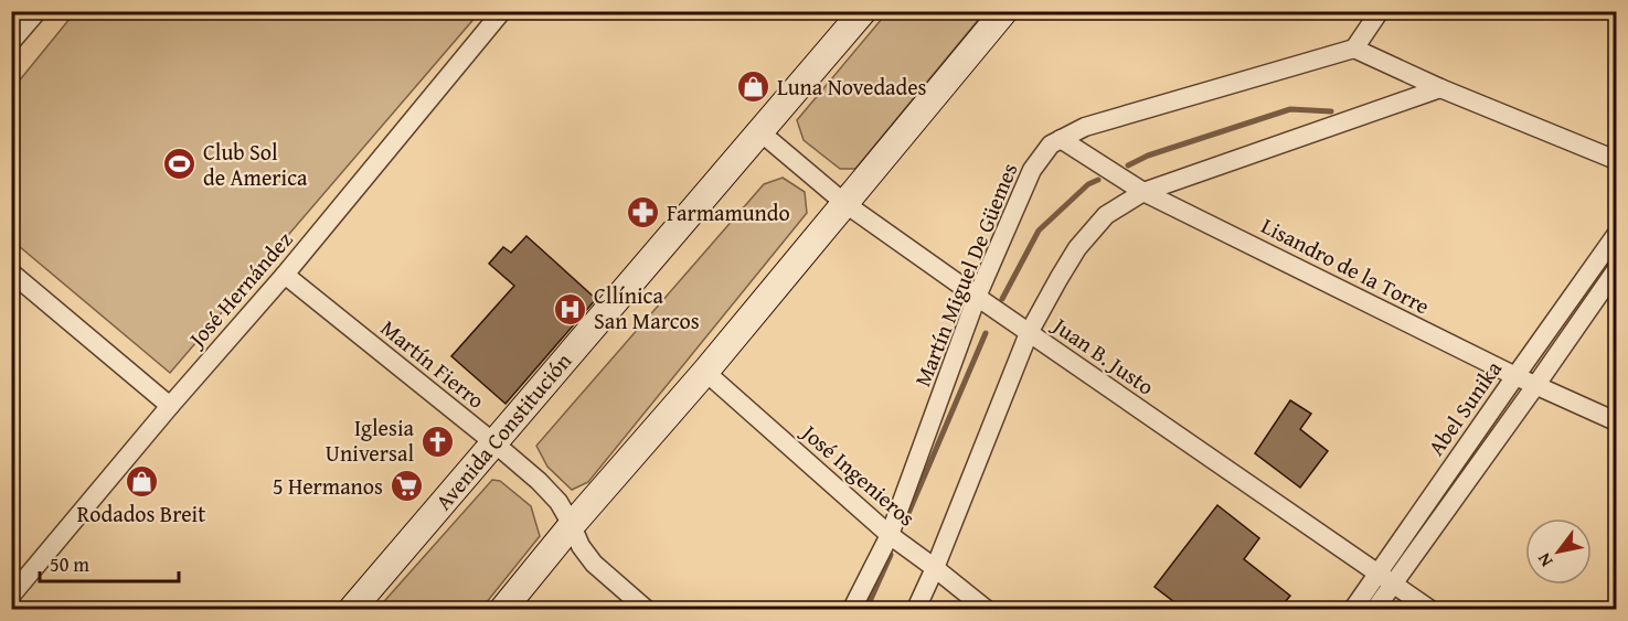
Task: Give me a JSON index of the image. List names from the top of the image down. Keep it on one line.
{"streets":{"main road":["Avenida Constitución"],"street":["Lisandro de la Torre","Martín Miguel De Güemes","José Hernández","Juan B. Justo","Martín Fierro","Abel Sunika","José Ingenieros"]},"crossings":[["Lisandro de la Torre","Martín Miguel De Güemes"],["Lisandro de la Torre","Abel Sunika"],["Martín Miguel De Güemes","Juan B. Justo"],["Martín Miguel De Güemes","José Ingenieros"],["José Hernández","Martín Fierro"],["Juan B. Justo","Abel Sunika"],["Juan B. Justo","Avenida Constitución"],["Martín Fierro","Avenida Constitución"]],"places":{"shop":["Luna Novedades","Rodados Breit"],"sports":["Club Sol de America"],"pharmacy":["Farmamundo"],"hospital":["Cllínica San Marcos"],"church":["Iglesia Universal"],"supermarket":["5 Hermanos"]},"scale_bar":"50 m","north":"bottom left"}
